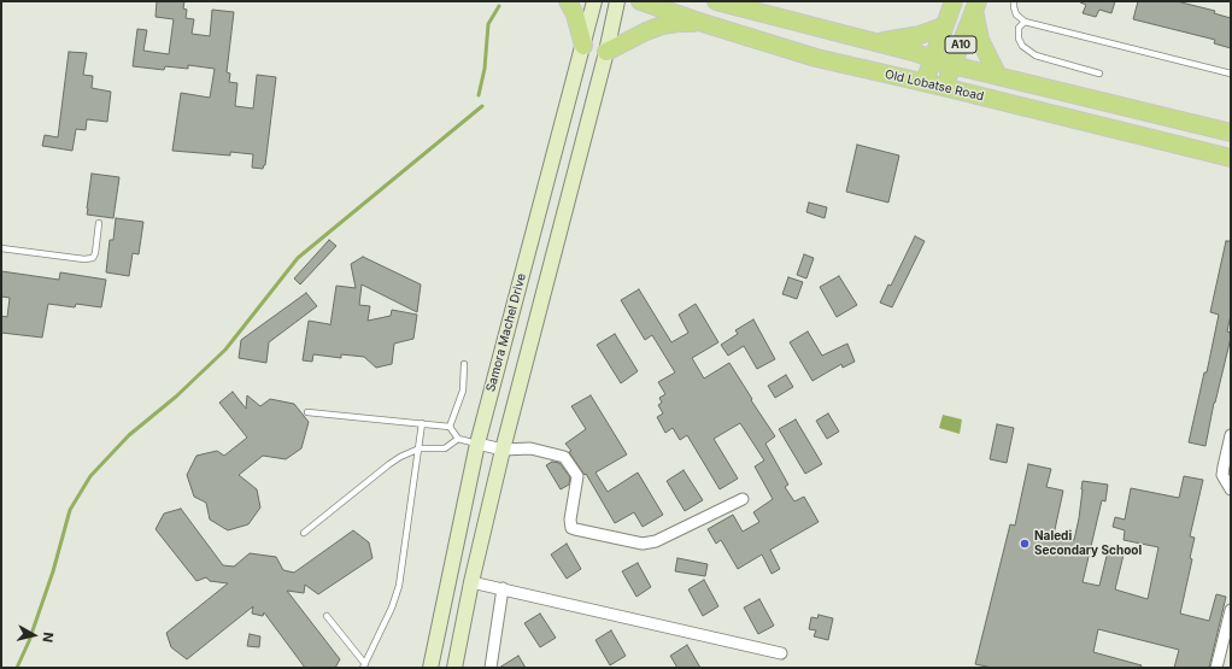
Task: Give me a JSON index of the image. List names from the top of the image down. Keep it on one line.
{"streets":{"main road":["A10","Old Lobatse Road","Samora Machel Drive"]},"crossings":[["A10","Old Lobatse Road"]],"places":["Naledi Secondary School"],"north":"right"}
